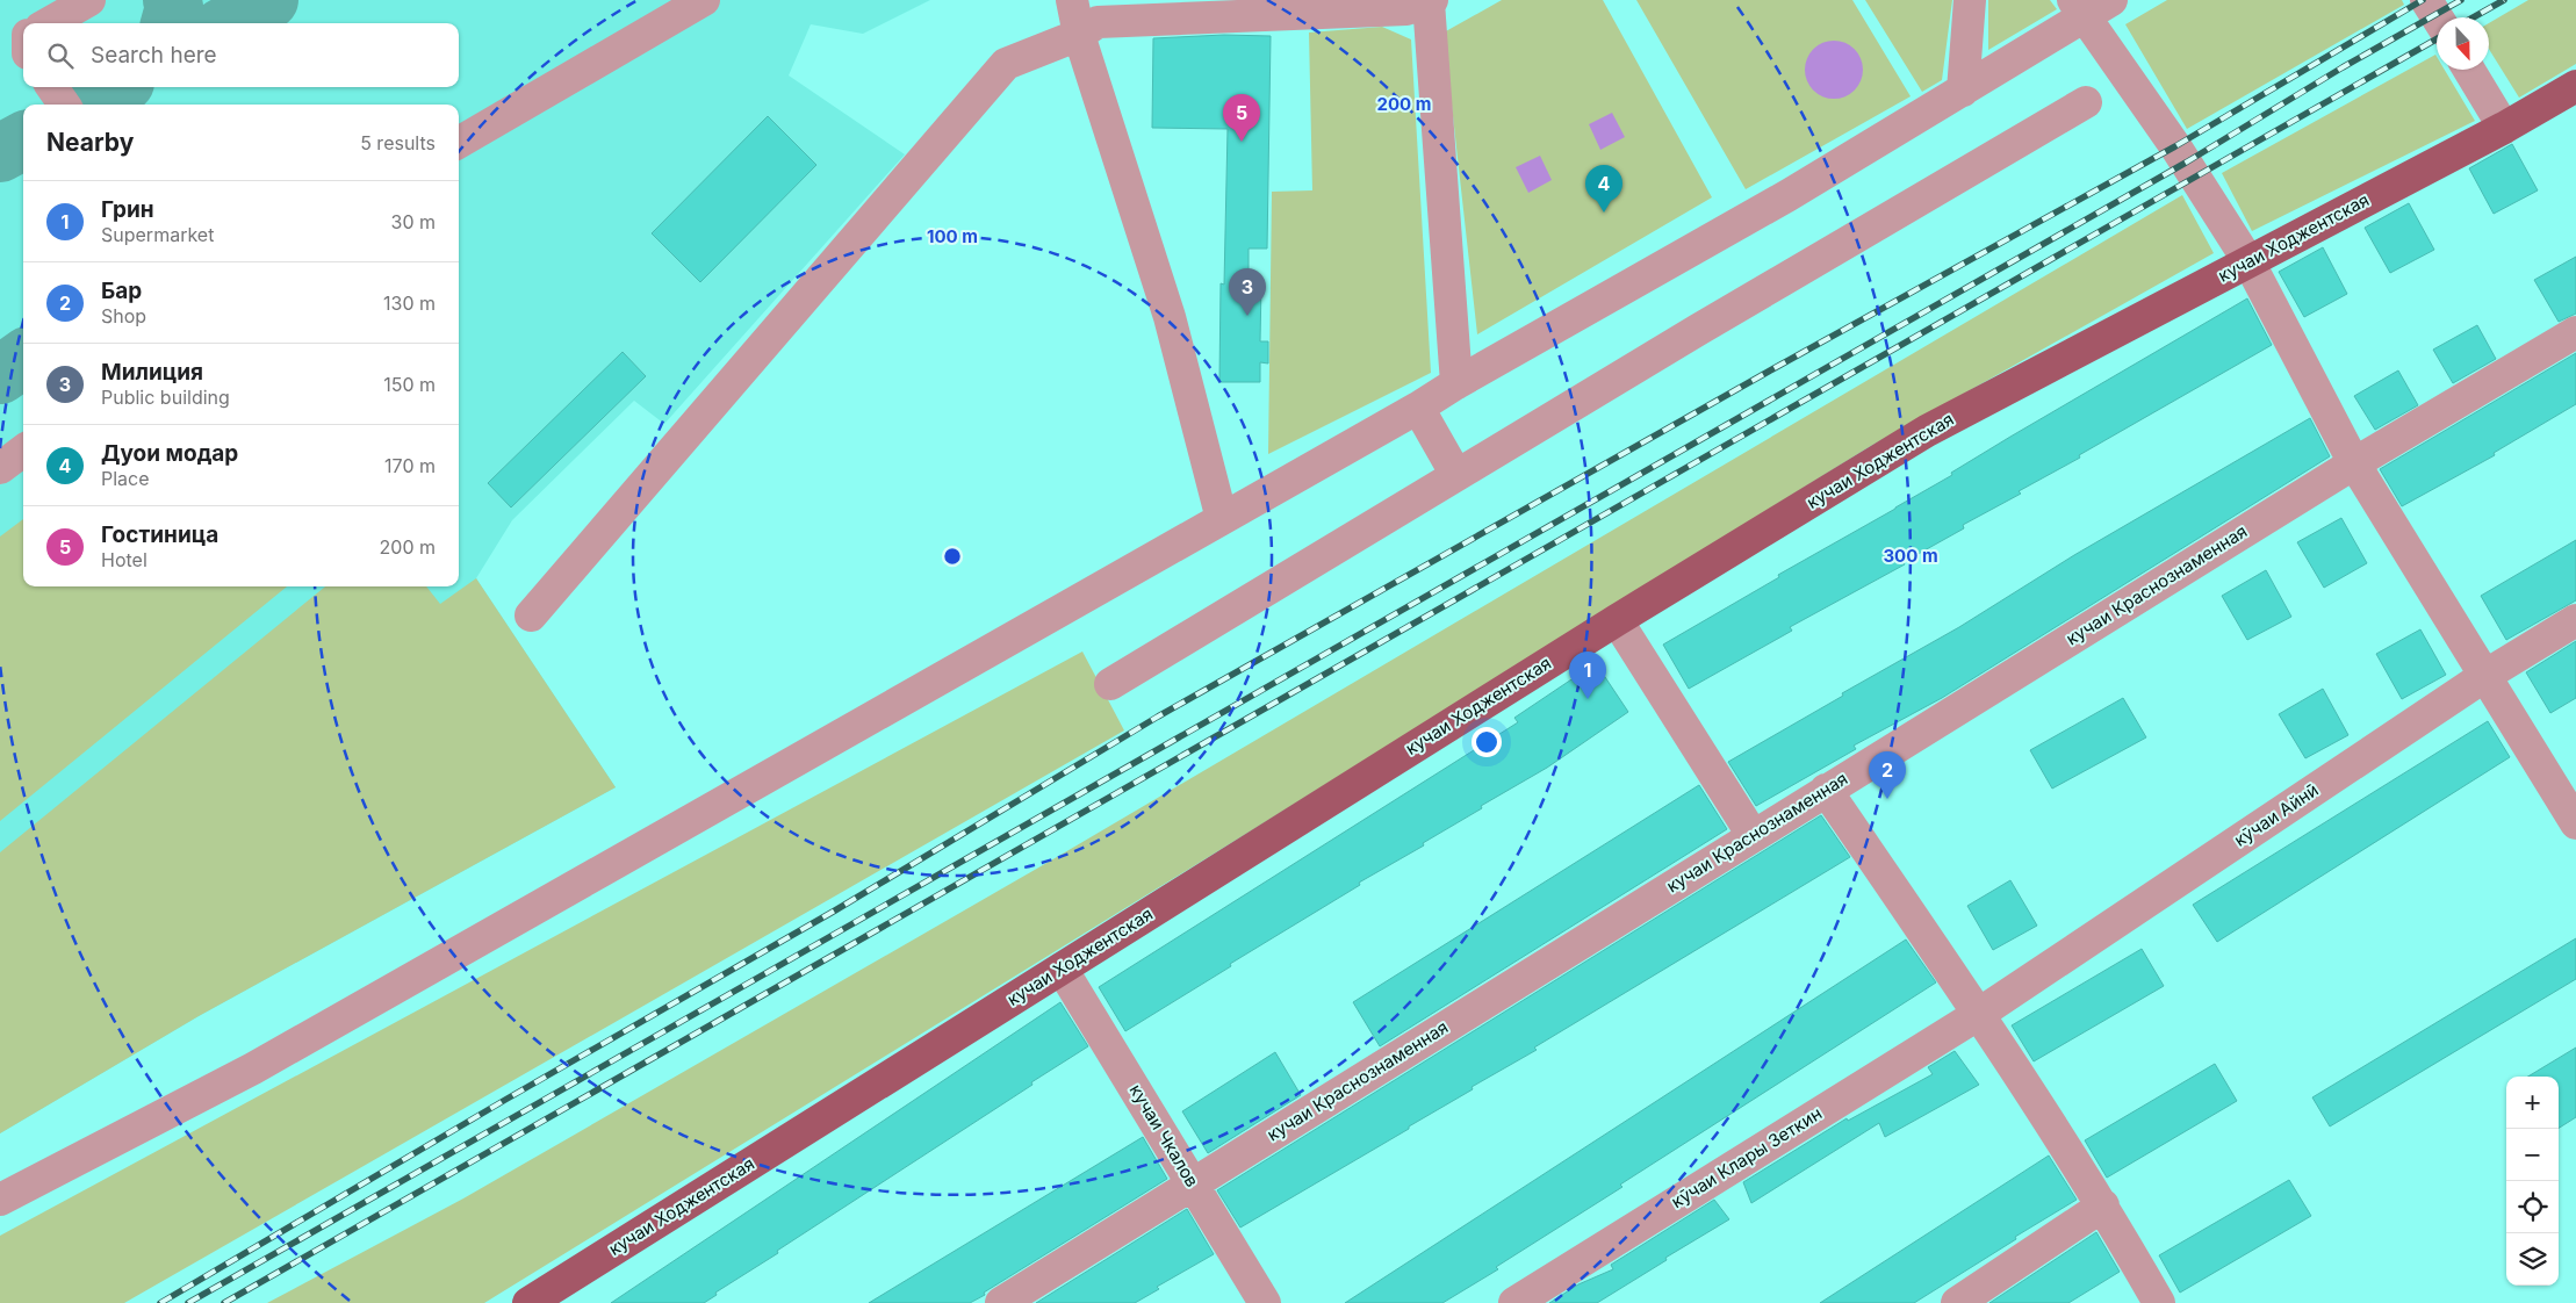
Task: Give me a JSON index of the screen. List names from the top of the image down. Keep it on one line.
{"streets":{"main road":["кучаи Ходжентская"],"street":["кучаи Краснознаменная","кӯчаи Айнӣ","кучаи Чкалов","кӯчаи Клары Зеткин"]},"crossings":[["кучаи Ходжентская","кучаи Чкалов"],["кучаи Краснознаменная","кучаи Чкалов"],["кӯчаи Айнӣ","кӯчаи Клары Зеткин"]],"north":"bottom","page":{"search":"Search here","pins":["5","4","3","1","2"],"heading":["Nearby","5 results"],"list":[{"mark":"1","name":"Грин","note":"Supermarket","value":"30 m"},{"mark":"2","name":"Бар","note":"Shop","value":"130 m"},{"mark":"3","name":"Милиция","note":"Public building","value":"150 m"},{"mark":"4","name":"Дуои модар","note":"Place","value":"170 m"},{"mark":"5","name":"Гостиница","note":"Hotel","value":"200 m"}],"map_buttons":["+","−"]},"rings":["200 m","100 m","300 m"]}
